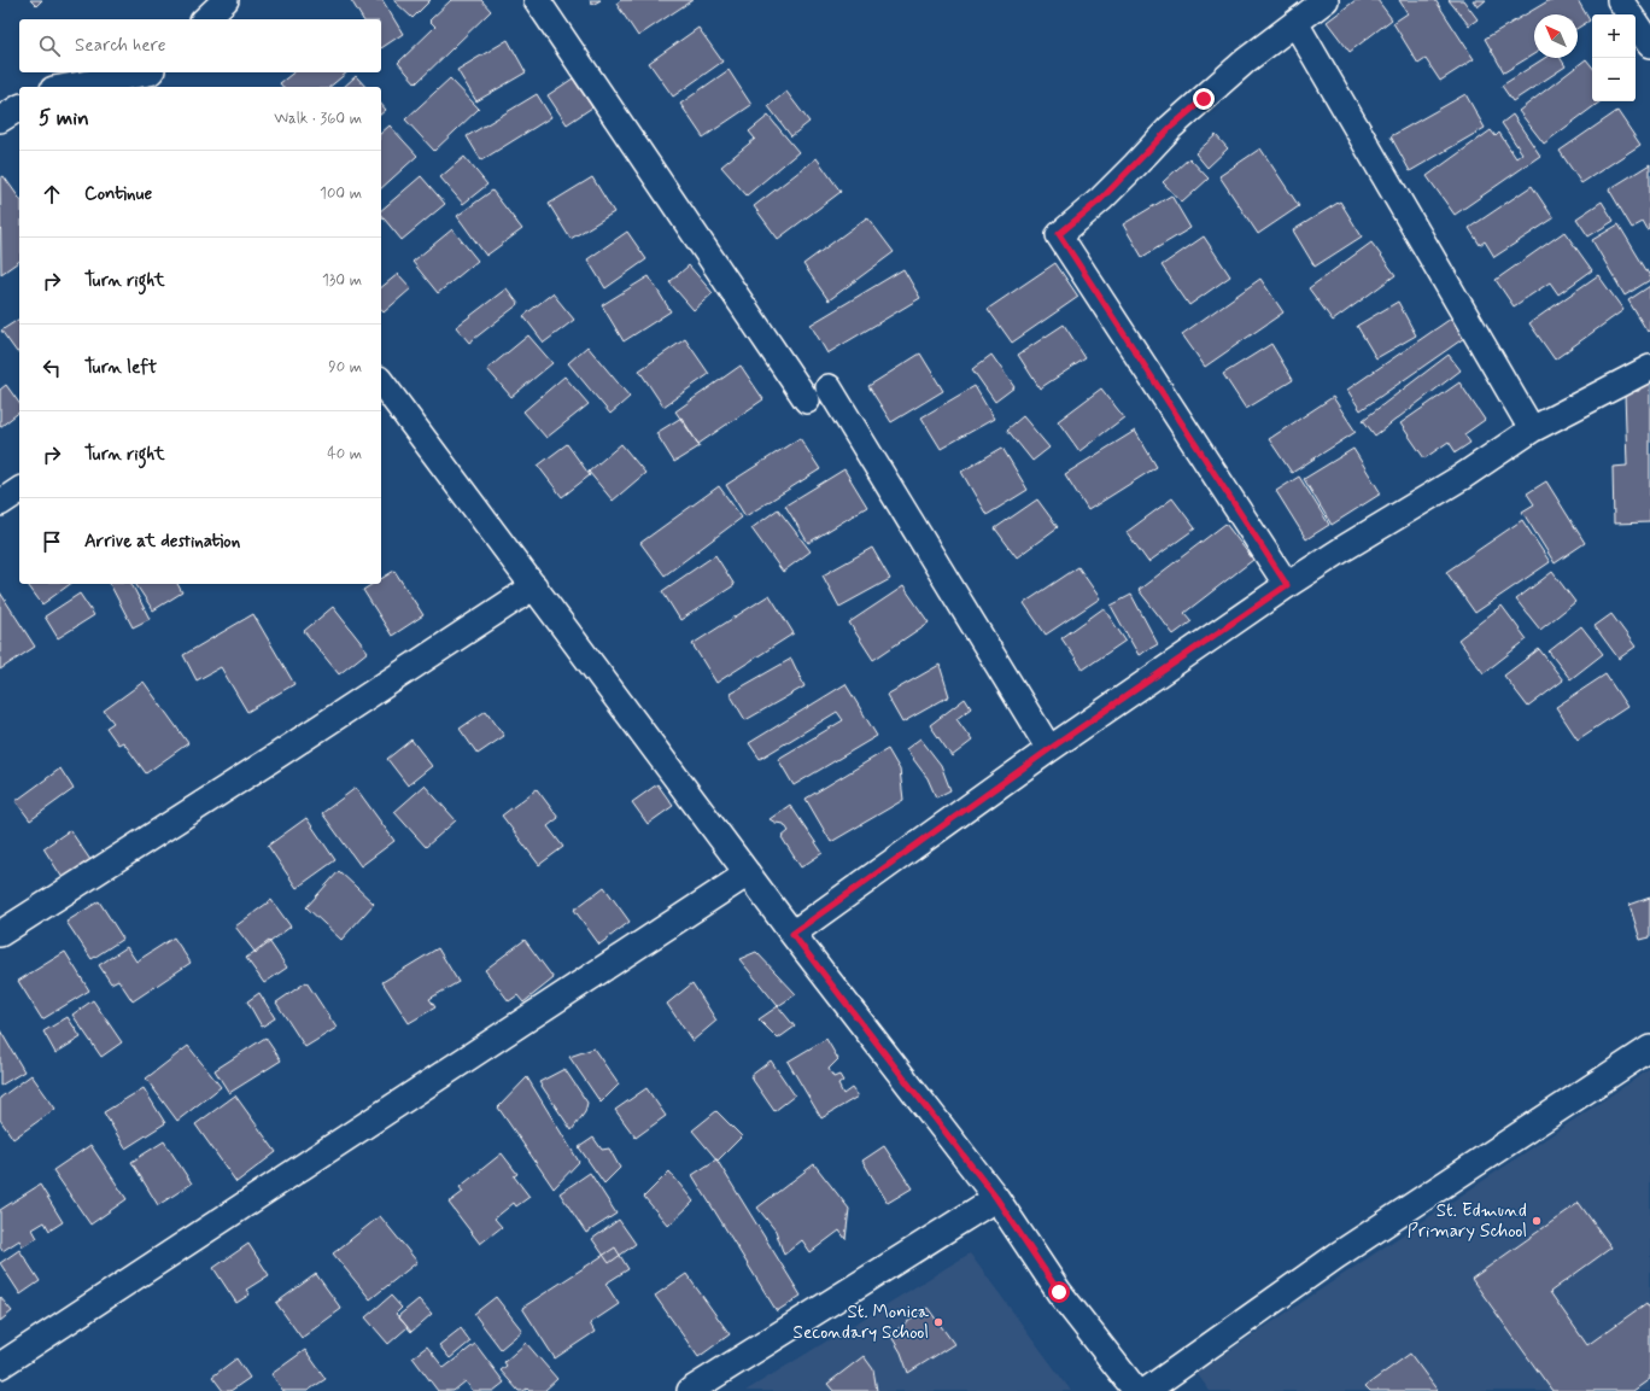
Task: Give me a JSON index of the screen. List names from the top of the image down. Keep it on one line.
{"places":["St. Edmund Primary School","St. Monica Secondary School"],"north":"top left","page":{"map_buttons":["+","−"],"search":"Search here","heading":["5 min","Walk · 360 m"],"list":[["Continue","100 m"],["Turn right","130 m"],["Turn left","90 m"],["Turn right","40 m"],"Arrive at destination"]}}
